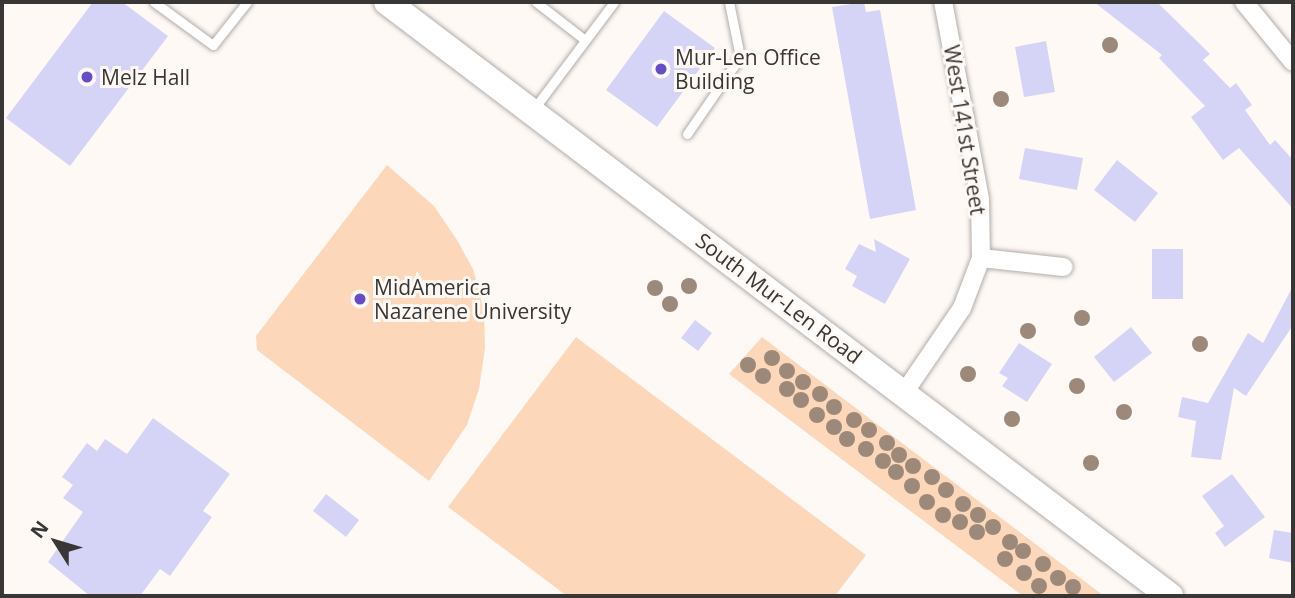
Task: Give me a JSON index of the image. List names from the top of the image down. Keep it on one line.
{"streets":{"main road":["South Mur-Len Road"],"street":["West 141st Street"]},"crossings":[["West 141st Street","South Mur-Len Road"]],"places":["Mur-Len Office Building","Melz Hall","MidAmerica Nazarene University"],"north":"top left"}
